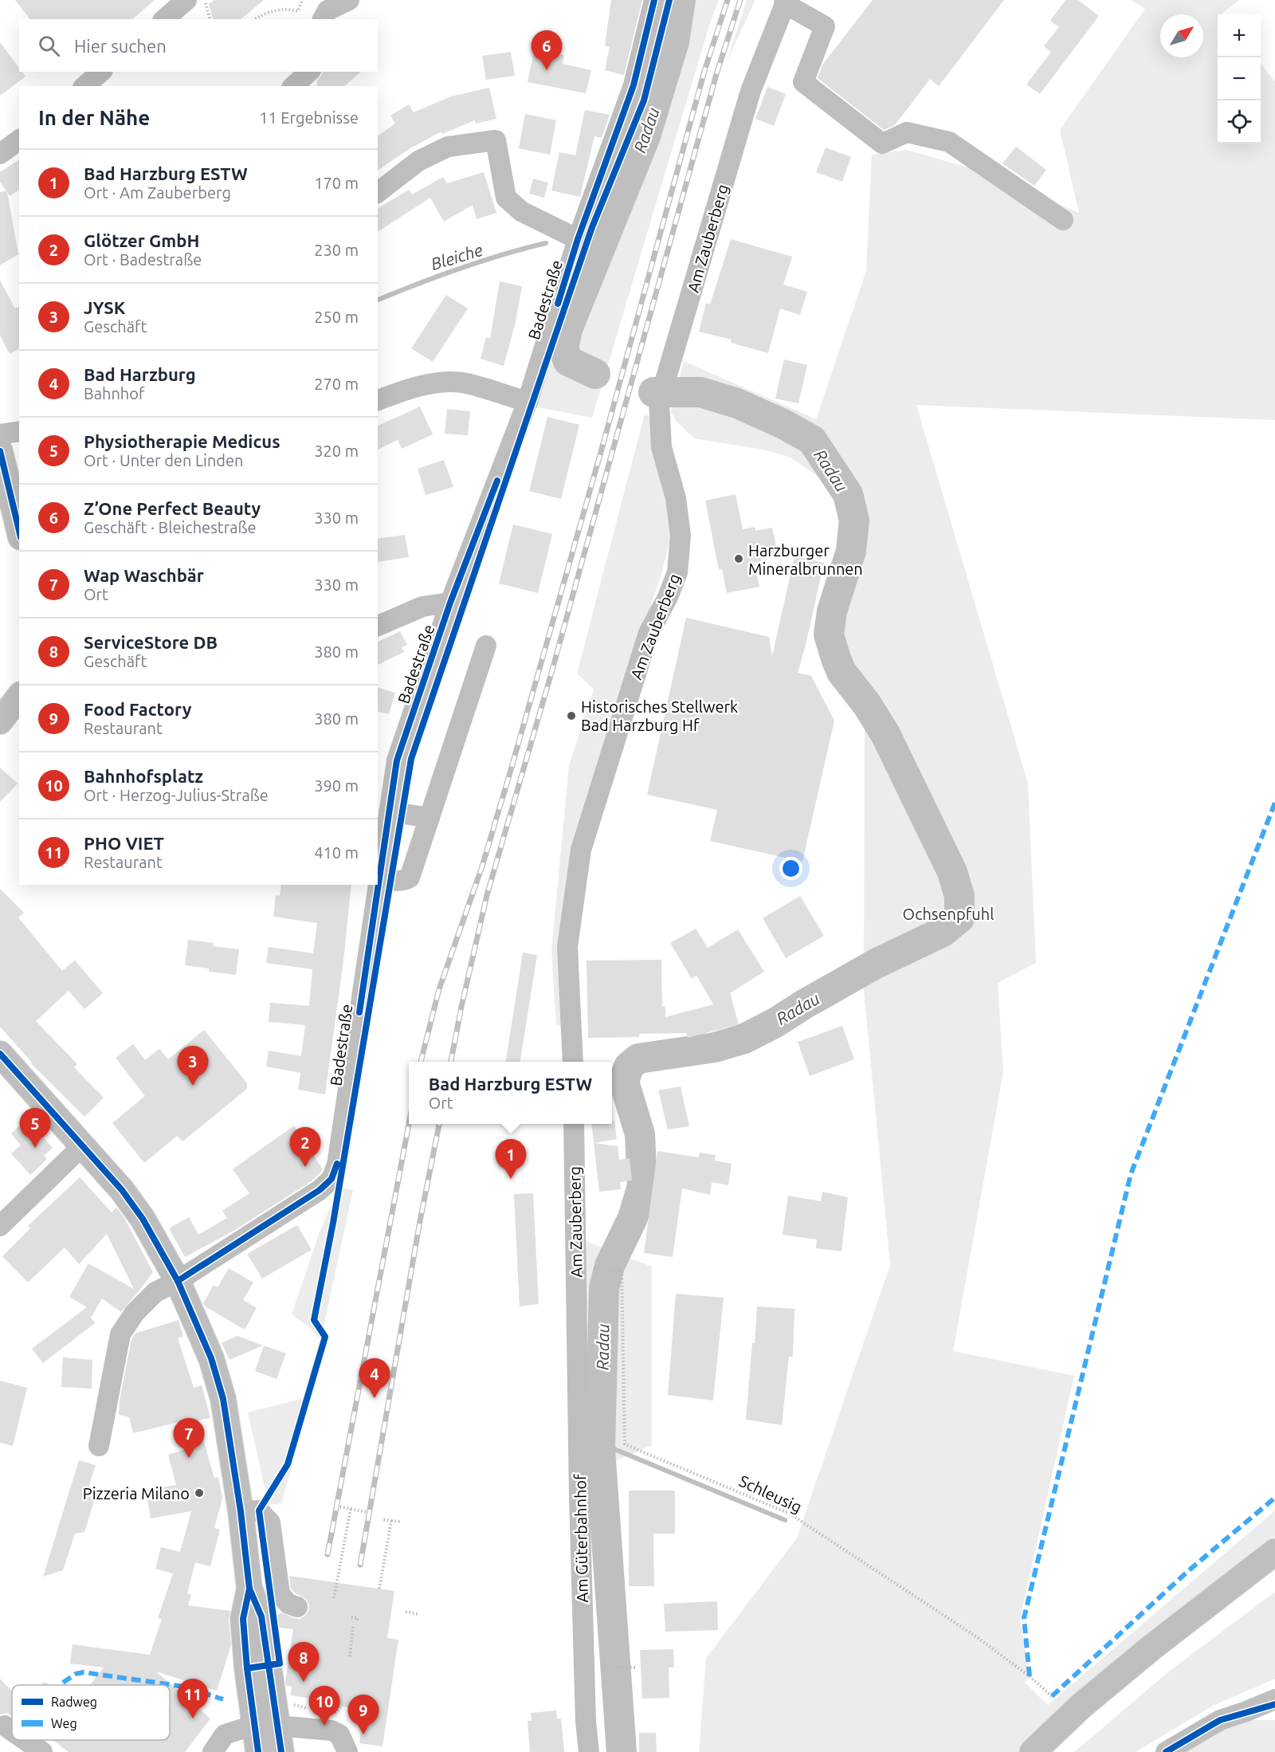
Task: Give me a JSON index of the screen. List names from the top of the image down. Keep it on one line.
{"streets":{"street":["Am Zauberberg","Badestraße","Am Güterbahnhof"],"path":["Schleusig"]},"crossings":[["Am Zauberberg","Am Güterbahnhof"]],"water":["Radau","Bleiche"],"parks":["Ochsenpfuhl"],"places":["Harzburger Mineralbrunnen","Historisches Stellwerk Bad Harzburg Hf","Pizzeria Milano"],"legend":["Radweg","Weg"],"north":"top right","page":{"map_buttons":["+","−"],"search":"Hier suchen","pins":["6","3","5","2","1","4","7","8","11","10","9"],"heading":["In der Nähe","11 Ergebnisse"],"list":[{"mark":"1","name":"Bad Harzburg ESTW","note":"Ort · Am Zauberberg","value":"170 m"},{"mark":"2","name":"Glötzer GmbH","note":"Ort · Badestraße","value":"230 m"},{"mark":"3","name":"JYSK","note":"Geschäft","value":"250 m"},{"mark":"4","name":"Bad Harzburg","note":"Bahnhof","value":"270 m"},{"mark":"5","name":"Physiotherapie Medicus","note":"Ort · Unter den Linden","value":"320 m"},{"mark":"6","name":"Z’One Perfect Beauty","note":"Geschäft · Bleichestraße","value":"330 m"},{"mark":"7","name":"Wap Waschbär","note":"Ort","value":"330 m"},{"mark":"8","name":"ServiceStore DB","note":"Geschäft","value":"380 m"},{"mark":"9","name":"Food Factory","note":"Restaurant","value":"380 m"},{"mark":"10","name":"Bahnhofsplatz","note":"Ort · Herzog-Julius-Straße","value":"390 m"},{"mark":"11","name":"PHO VIET","note":"Restaurant","value":"410 m"}],"popup":["Bad Harzburg ESTW","Ort"]}}
